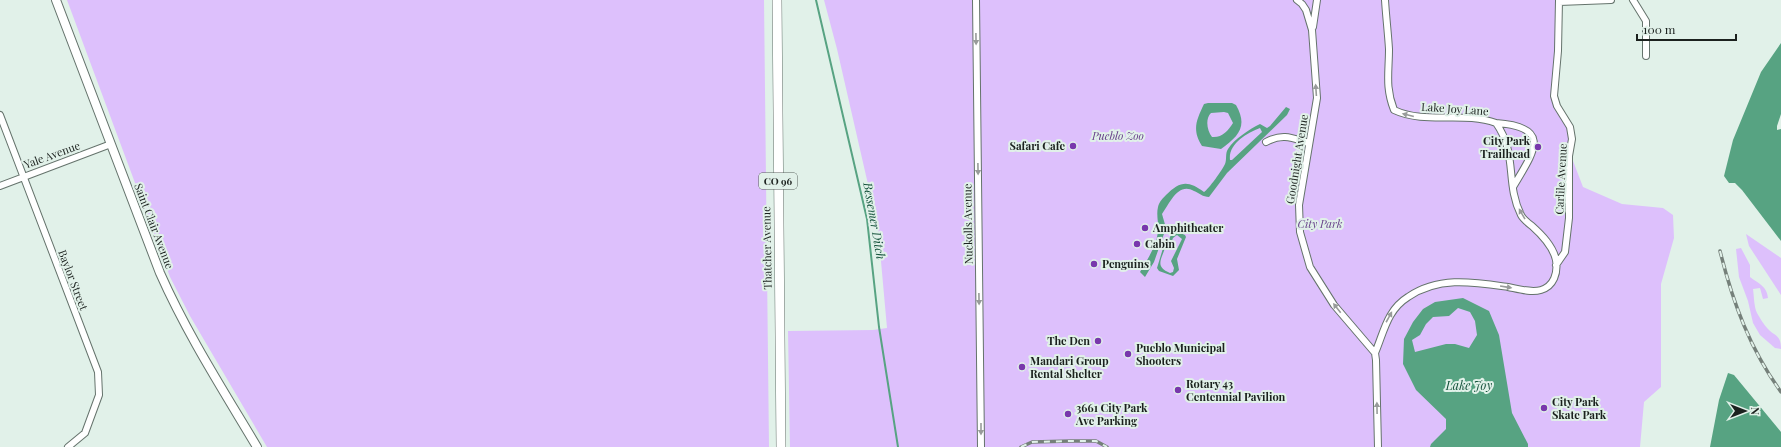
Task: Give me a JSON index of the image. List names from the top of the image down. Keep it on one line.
{"streets":{"main road":["CO 96","Thatcher Avenue"],"street":["Lake Joy Lane","Yale Avenue","Goodnight Avenue","Carlile Avenue","Nuckolls Avenue","Saint Clair Avenue","Baylor Street"]},"crossings":[["Lake Joy Lane","Carlile Avenue"],["Yale Avenue","Saint Clair Avenue"],["Yale Avenue","Baylor Street"]],"one_way":["Lake Joy Lane","Goodnight Avenue","Nuckolls Avenue"],"water":["Bessemer Ditch","Lake Joy"],"parks":["Pueblo Zoo","City Park"],"places":["Safari Cafe","City Park Trailhead","Amphitheater","Cabin","Penguins","The Den","Pueblo Municipal Shooters","Mandari Group Rental Shelter","Rotary 43 Centennial Pavilion","City Park Skate Park","3661 City Park Ave Parking"],"scale_bar":"100 m","north":"right"}
